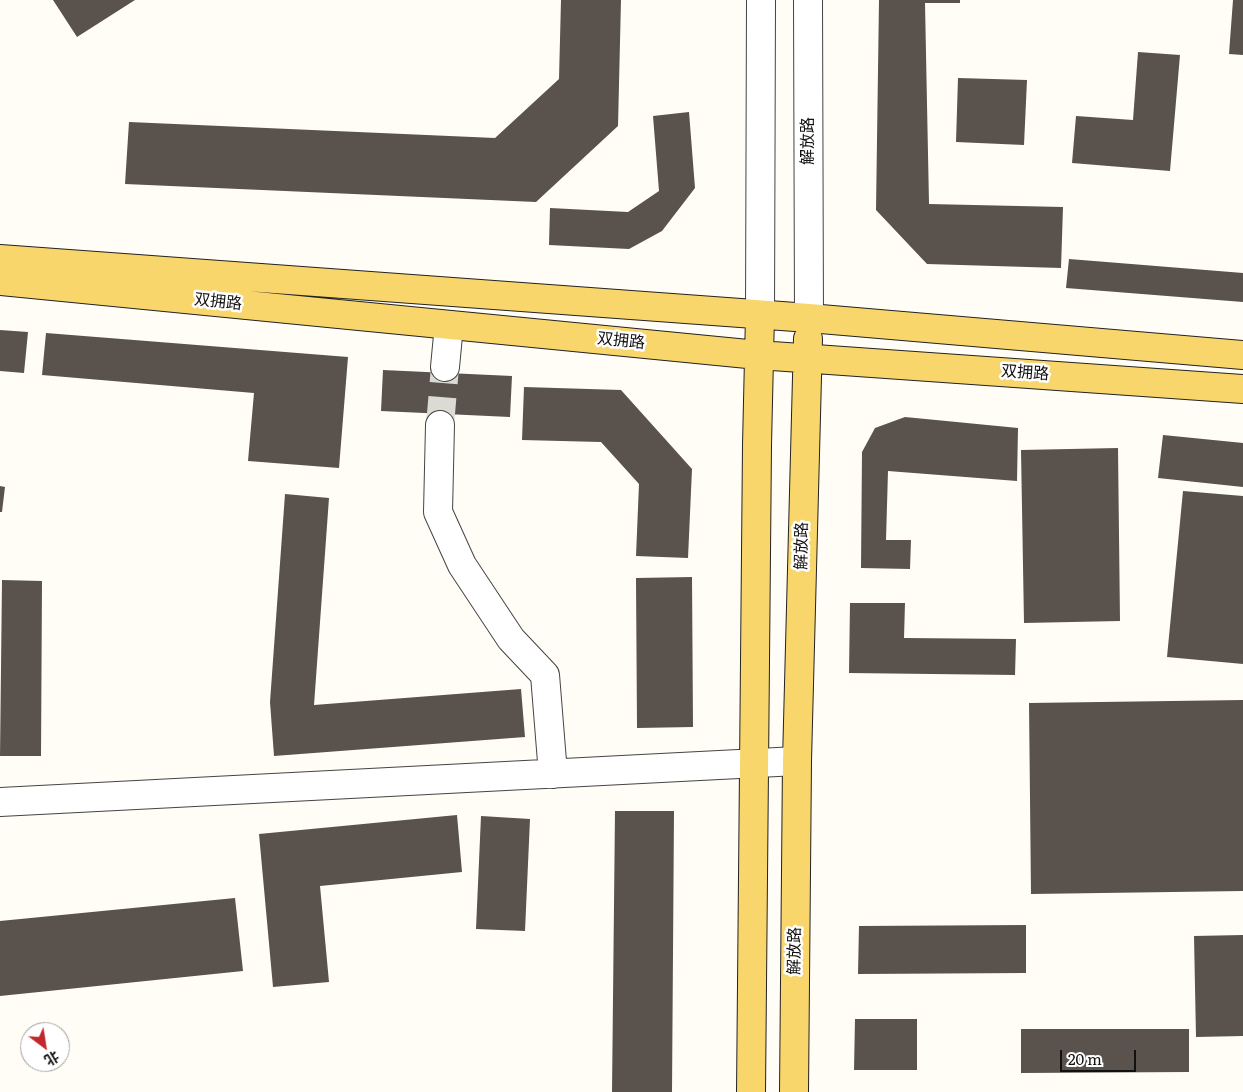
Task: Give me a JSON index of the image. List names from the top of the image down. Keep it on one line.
{"streets":{"main road":["解放路","双拥路"]},"crossings":[["解放路","双拥路"]],"scale_bar":"20 m","north":"bottom right"}
